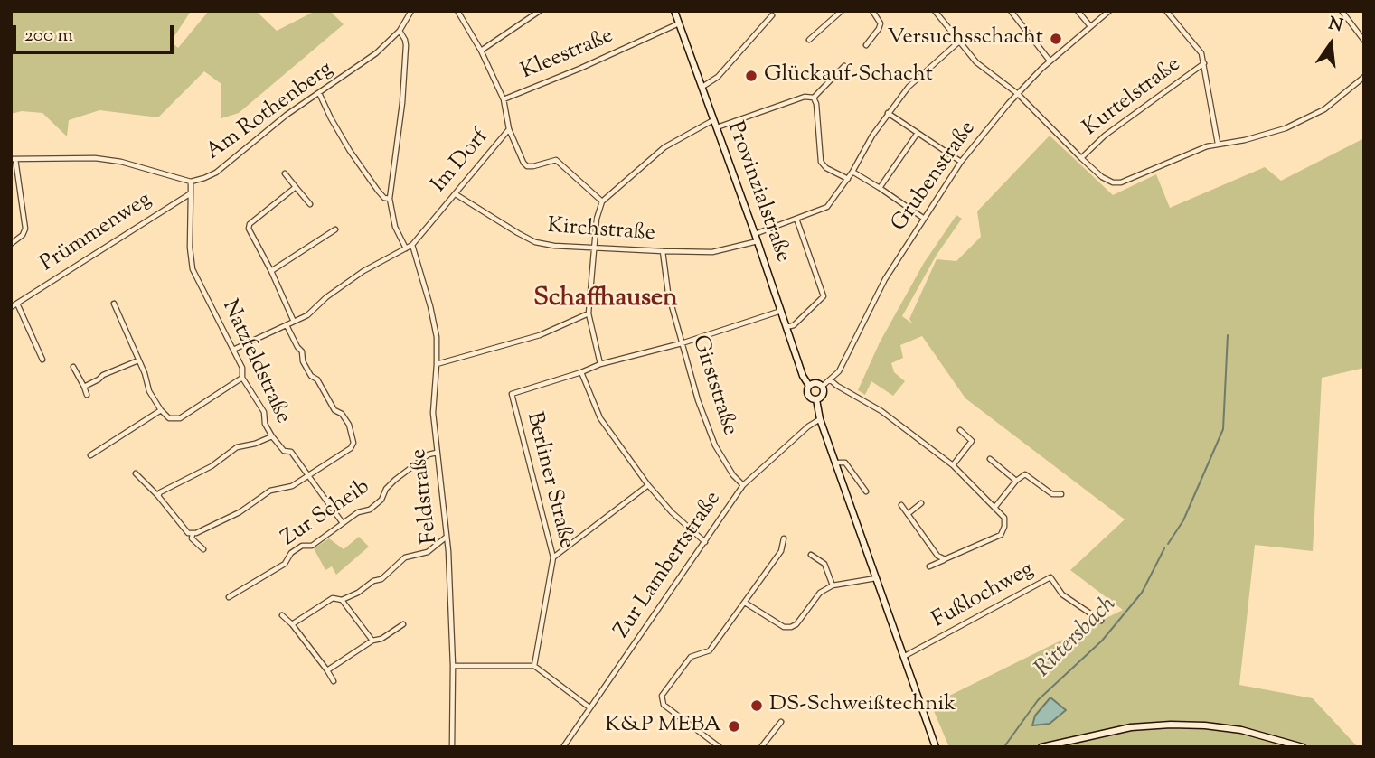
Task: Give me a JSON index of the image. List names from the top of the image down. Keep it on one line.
{"streets":{"street":["Kleestraße","Kurtelstraße","Am Rothenberg","Im Dorf","Grubenstraße","Provinzialstraße","Kirchstraße","Prümmenweg","Natzfeldstraße","Girststraße","Berliner Straße","Feldstraße","Zur Scheib","Zur Lambertstraße","Fußlochweg"]},"crossings":[["Kleestraße","Im Dorf"],["Kleestraße","Provinzialstraße"],["Im Dorf","Kirchstraße"],["Im Dorf","Natzfeldstraße"],["Im Dorf","Feldstraße"],["Grubenstraße","Provinzialstraße"],["Provinzialstraße","Kirchstraße"],["Provinzialstraße","Berliner Straße"],["Kirchstraße","Girststraße"],["Prümmenweg","Natzfeldstraße"],["Natzfeldstraße","Zur Scheib"],["Girststraße","Berliner Straße"],["Girststraße","Zur Lambertstraße"],["Feldstraße","Zur Scheib"]],"districts":["Schaffhausen"],"water":["Rittersbach"],"places":["Versuchsschacht","Glückauf-Schacht","DS-Schweißtechnik","K&P MEBA"],"scale_bar":"200 m","north":"top"}
